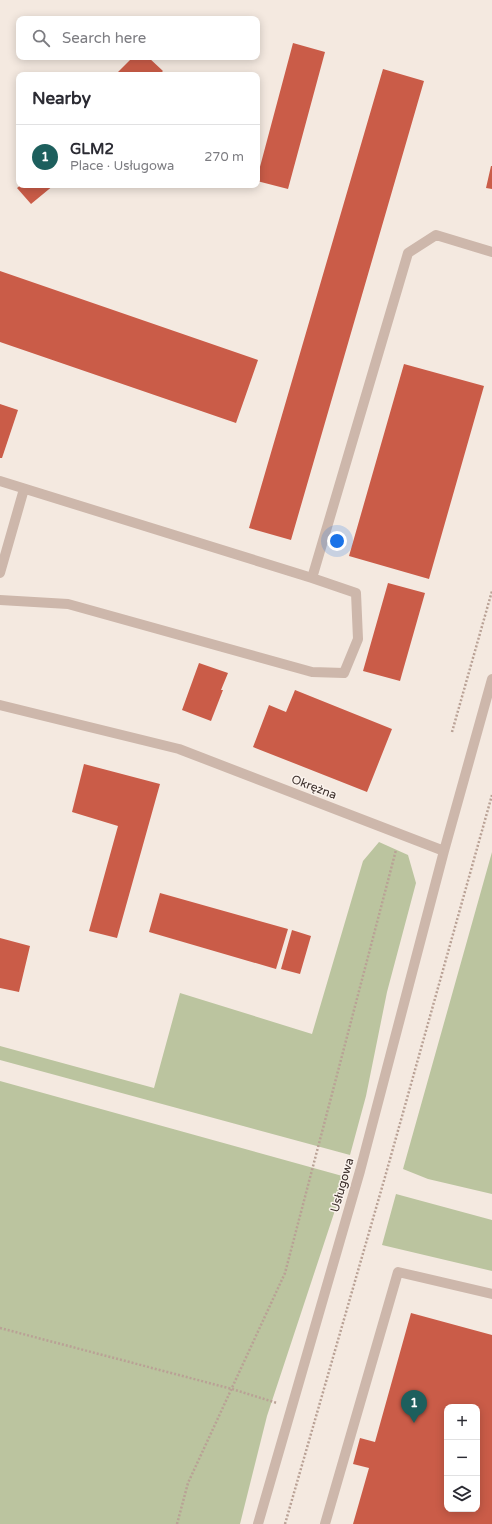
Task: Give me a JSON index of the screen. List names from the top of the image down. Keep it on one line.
{"streets":{"street":["Okrężna","Usługowa"]},"crossings":[["Okrężna","Usługowa"]],"page":{"search":"Search here","heading":"Nearby","list":[{"mark":"1","name":"GLM2","note":"Place · Usługowa","value":"270 m"}],"pins":"1","map_buttons":["+","−"]}}
